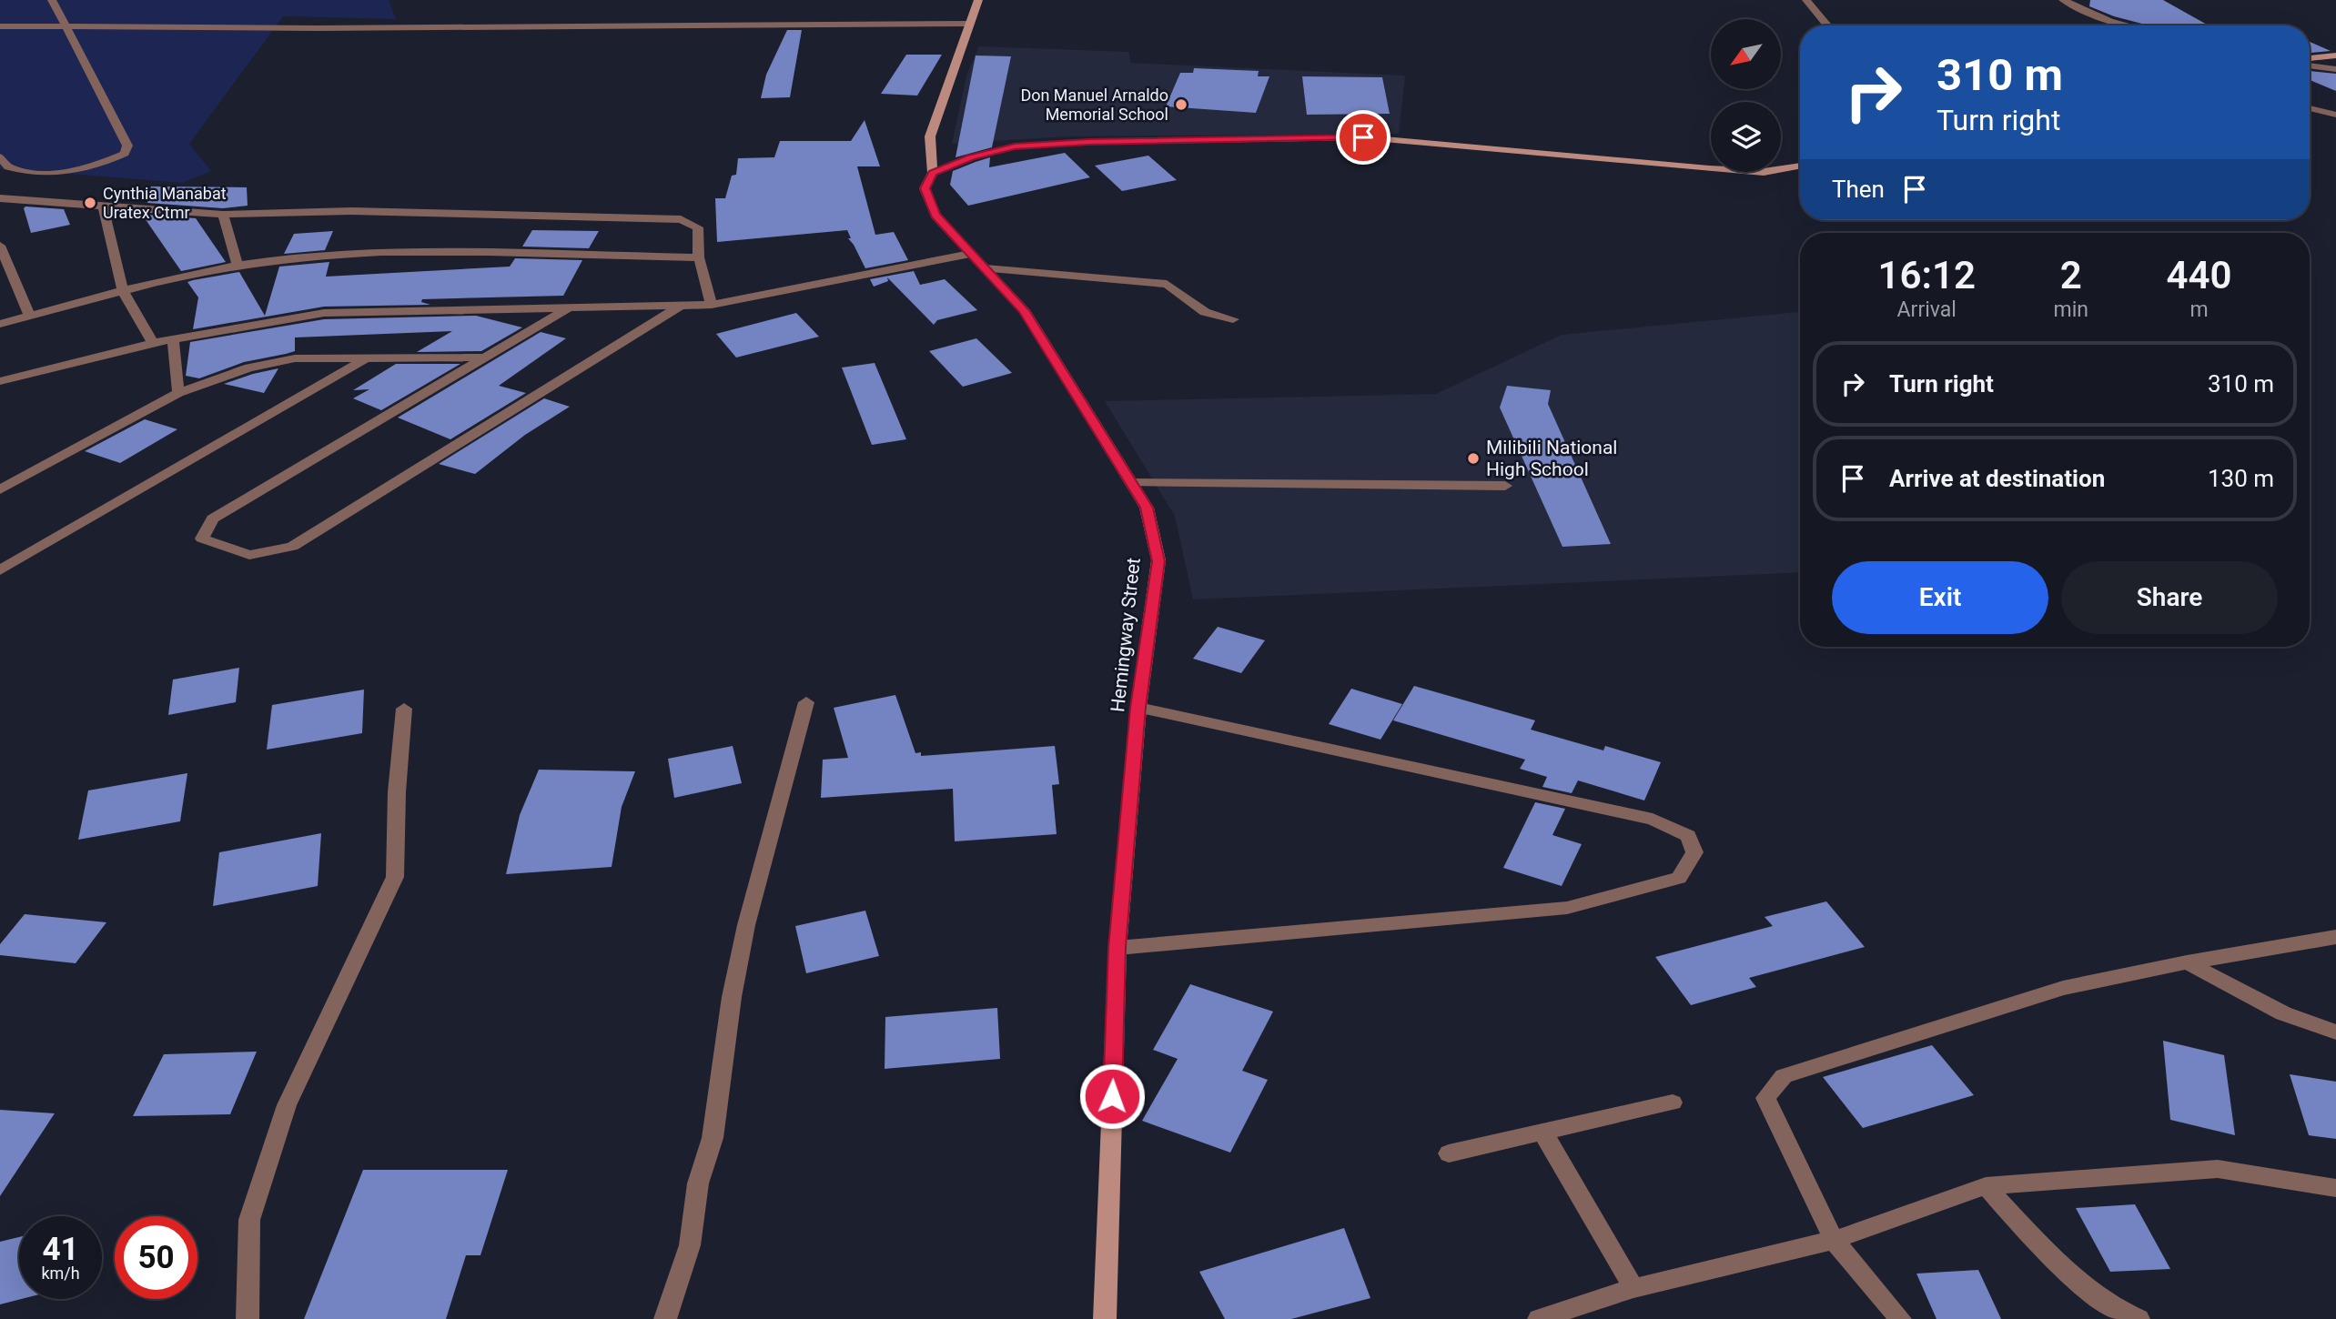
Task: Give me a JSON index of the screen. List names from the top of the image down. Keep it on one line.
{"streets":{"main road":["Hemingway Street"]},"places":["Don Manuel Arnaldo Memorial School","Cynthia Manabat Uratex Ctmr","Milibili National High School"],"north":"bottom left","page":{"turn":["310 m","Turn right"],"then":"Then","eta":["16:12","Arrival","2","min","440","m"],"list":[{"name":"Turn right","value":"310 m"},{"name":"Arrive at destination","value":"130 m"}],"buttons":["Exit","Share"],"speed":"41 km/h","limit":"50"}}
